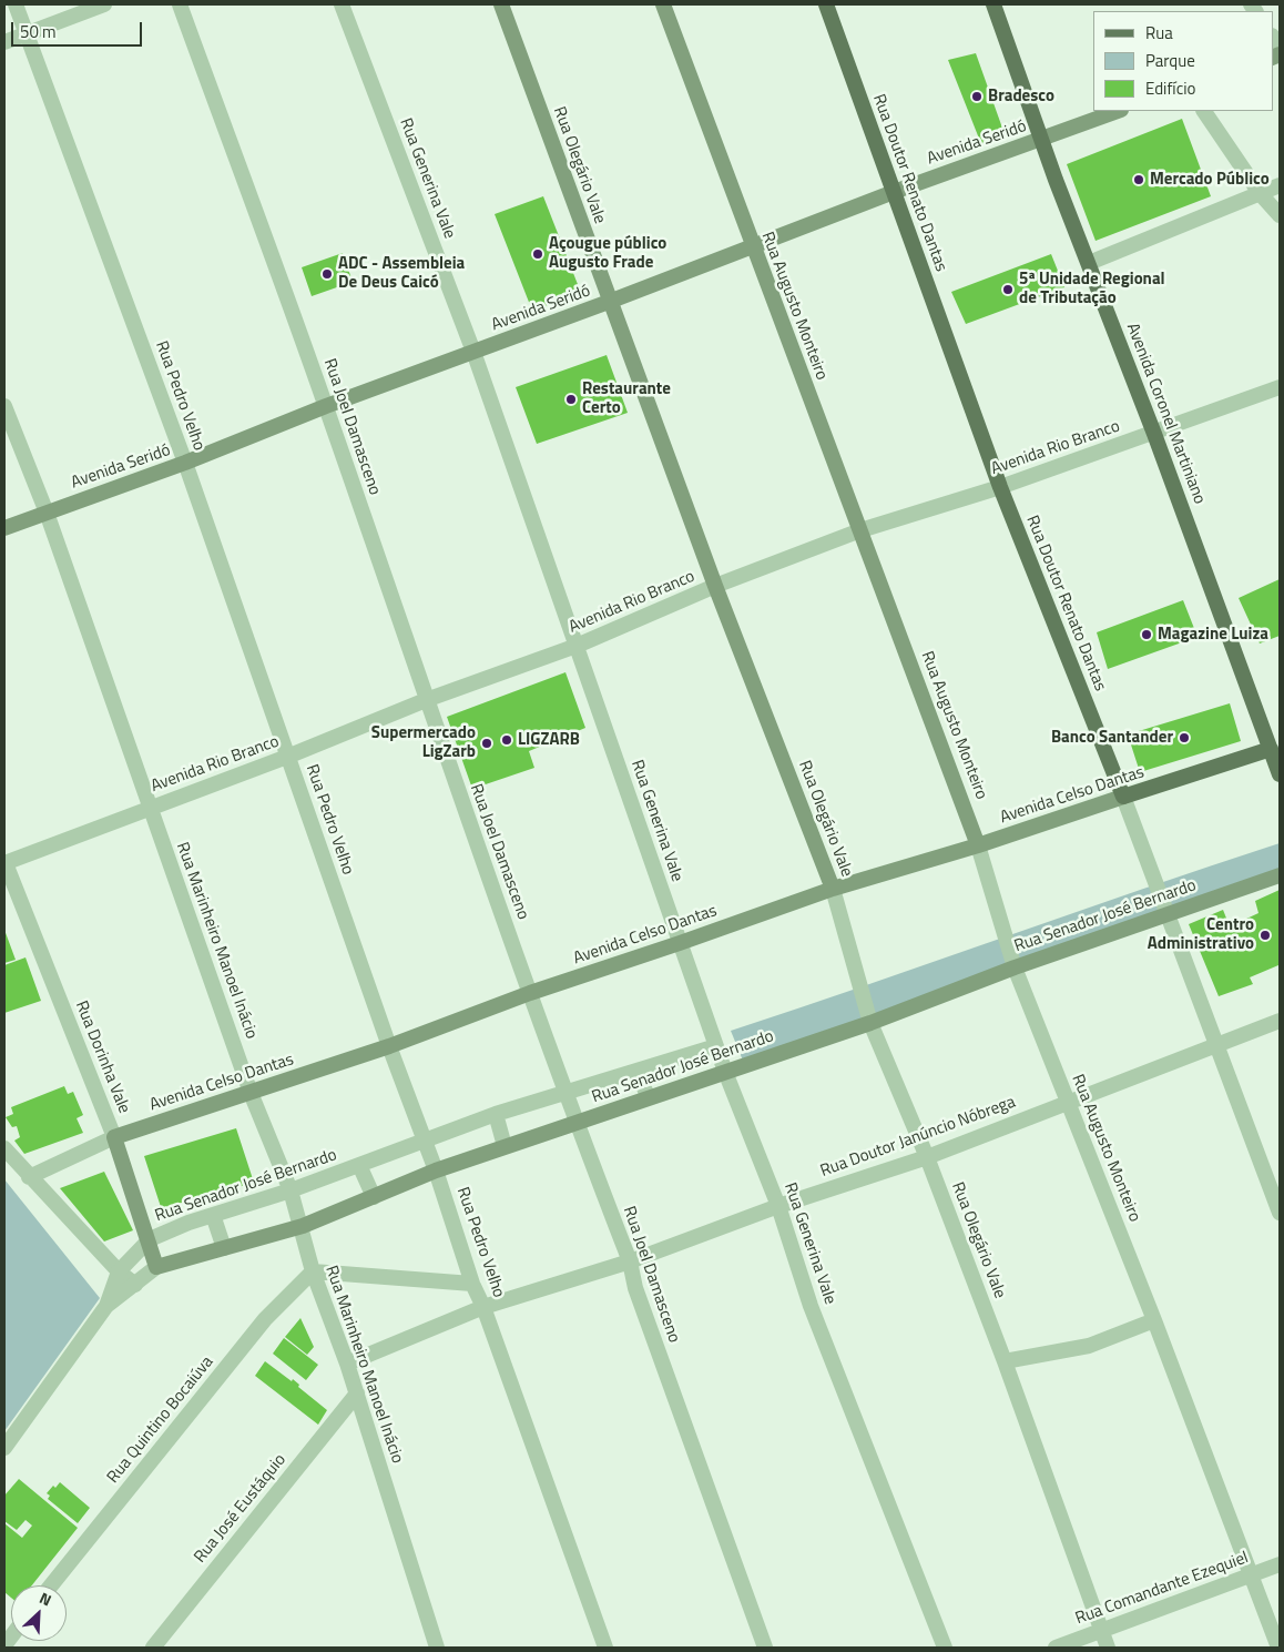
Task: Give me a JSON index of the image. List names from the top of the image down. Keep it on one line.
{"streets":{"main road":["Avenida Seridó","Rua Olegário Vale","Rua Doutor Renato Dantas","Rua Augusto Monteiro","Avenida Coronel Martiniano","Avenida Celso Dantas","Rua Senador José Bernardo","Rua Dorinha Vale"],"street":["Rua Generina Vale","Rua Pedro Velho","Rua Joel Damasceno","Avenida Rio Branco","Rua Marinheiro Manoel Inácio","Rua Doutor Janúncio Nóbrega","Rua Quintino Bocaiúva","Rua José Eustáquio","Rua Comandante Ezequiel"]},"crossings":[["Avenida Seridó","Rua Olegário Vale"],["Avenida Seridó","Rua Generina Vale"],["Avenida Seridó","Rua Doutor Renato Dantas"],["Avenida Seridó","Rua Augusto Monteiro"],["Avenida Seridó","Rua Pedro Velho"],["Avenida Seridó","Avenida Coronel Martiniano"],["Avenida Seridó","Rua Joel Damasceno"],["Avenida Seridó","Rua Marinheiro Manoel Inácio"],["Rua Olegário Vale","Avenida Rio Branco"],["Rua Olegário Vale","Avenida Celso Dantas"],["Rua Olegário Vale","Rua Senador José Bernardo"],["Rua Olegário Vale","Rua Doutor Janúncio Nóbrega"],["Rua Olegário Vale","Rua Comandante Ezequiel"],["Rua Generina Vale","Avenida Rio Branco"],["Rua Generina Vale","Avenida Celso Dantas"],["Rua Generina Vale","Rua Senador José Bernardo"],["Rua Generina Vale","Rua Doutor Janúncio Nóbrega"],["Rua Doutor Renato Dantas","Avenida Rio Branco"],["Rua Doutor Renato Dantas","Avenida Celso Dantas"],["Rua Doutor Renato Dantas","Rua Senador José Bernardo"],["Rua Doutor Renato Dantas","Rua Doutor Janúncio Nóbrega"],["Rua Augusto Monteiro","Avenida Rio Branco"],["Rua Augusto Monteiro","Avenida Celso Dantas"],["Rua Augusto Monteiro","Rua Senador José Bernardo"],["Rua Augusto Monteiro","Rua Doutor Janúncio Nóbrega"],["Rua Augusto Monteiro","Rua Comandante Ezequiel"],["Rua Pedro Velho","Avenida Rio Branco"],["Rua Pedro Velho","Avenida Celso Dantas"],["Rua Pedro Velho","Rua Senador José Bernardo"],["Rua Pedro Velho","Rua Doutor Janúncio Nóbrega"],["Avenida Coronel Martiniano","Avenida Rio Branco"],["Avenida Coronel Martiniano","Avenida Celso Dantas"],["Rua Joel Damasceno","Avenida Rio Branco"],["Rua Joel Damasceno","Avenida Celso Dantas"],["Rua Joel Damasceno","Rua Senador José Bernardo"],["Rua Joel Damasceno","Rua Doutor Janúncio Nóbrega"],["Avenida Rio Branco","Rua Marinheiro Manoel Inácio"],["Avenida Rio Branco","Rua Dorinha Vale"],["Avenida Celso Dantas","Rua Marinheiro Manoel Inácio"],["Avenida Celso Dantas","Rua Dorinha Vale"],["Rua Senador José Bernardo","Rua Marinheiro Manoel Inácio"],["Rua Senador José Bernardo","Rua Dorinha Vale"],["Rua Marinheiro Manoel Inácio","Rua Doutor Janúncio Nóbrega"],["Rua Marinheiro Manoel Inácio","Rua Quintino Bocaiúva"],["Rua Marinheiro Manoel Inácio","Rua José Eustáquio"]],"places":["Bradesco","Mercado Público","Açougue público Augusto Frade","ADC - Assembleia De Deus Caicó","5ª Unidade Regional de Tributação","Restaurante Certo","Magazine Luiza","Banco Santander","LIGZARB","Supermercado LigZarb","Centro Administrativo"],"legend":["Rua","Parque","Edifício"],"scale_bar":"50 m","north":"top right"}
